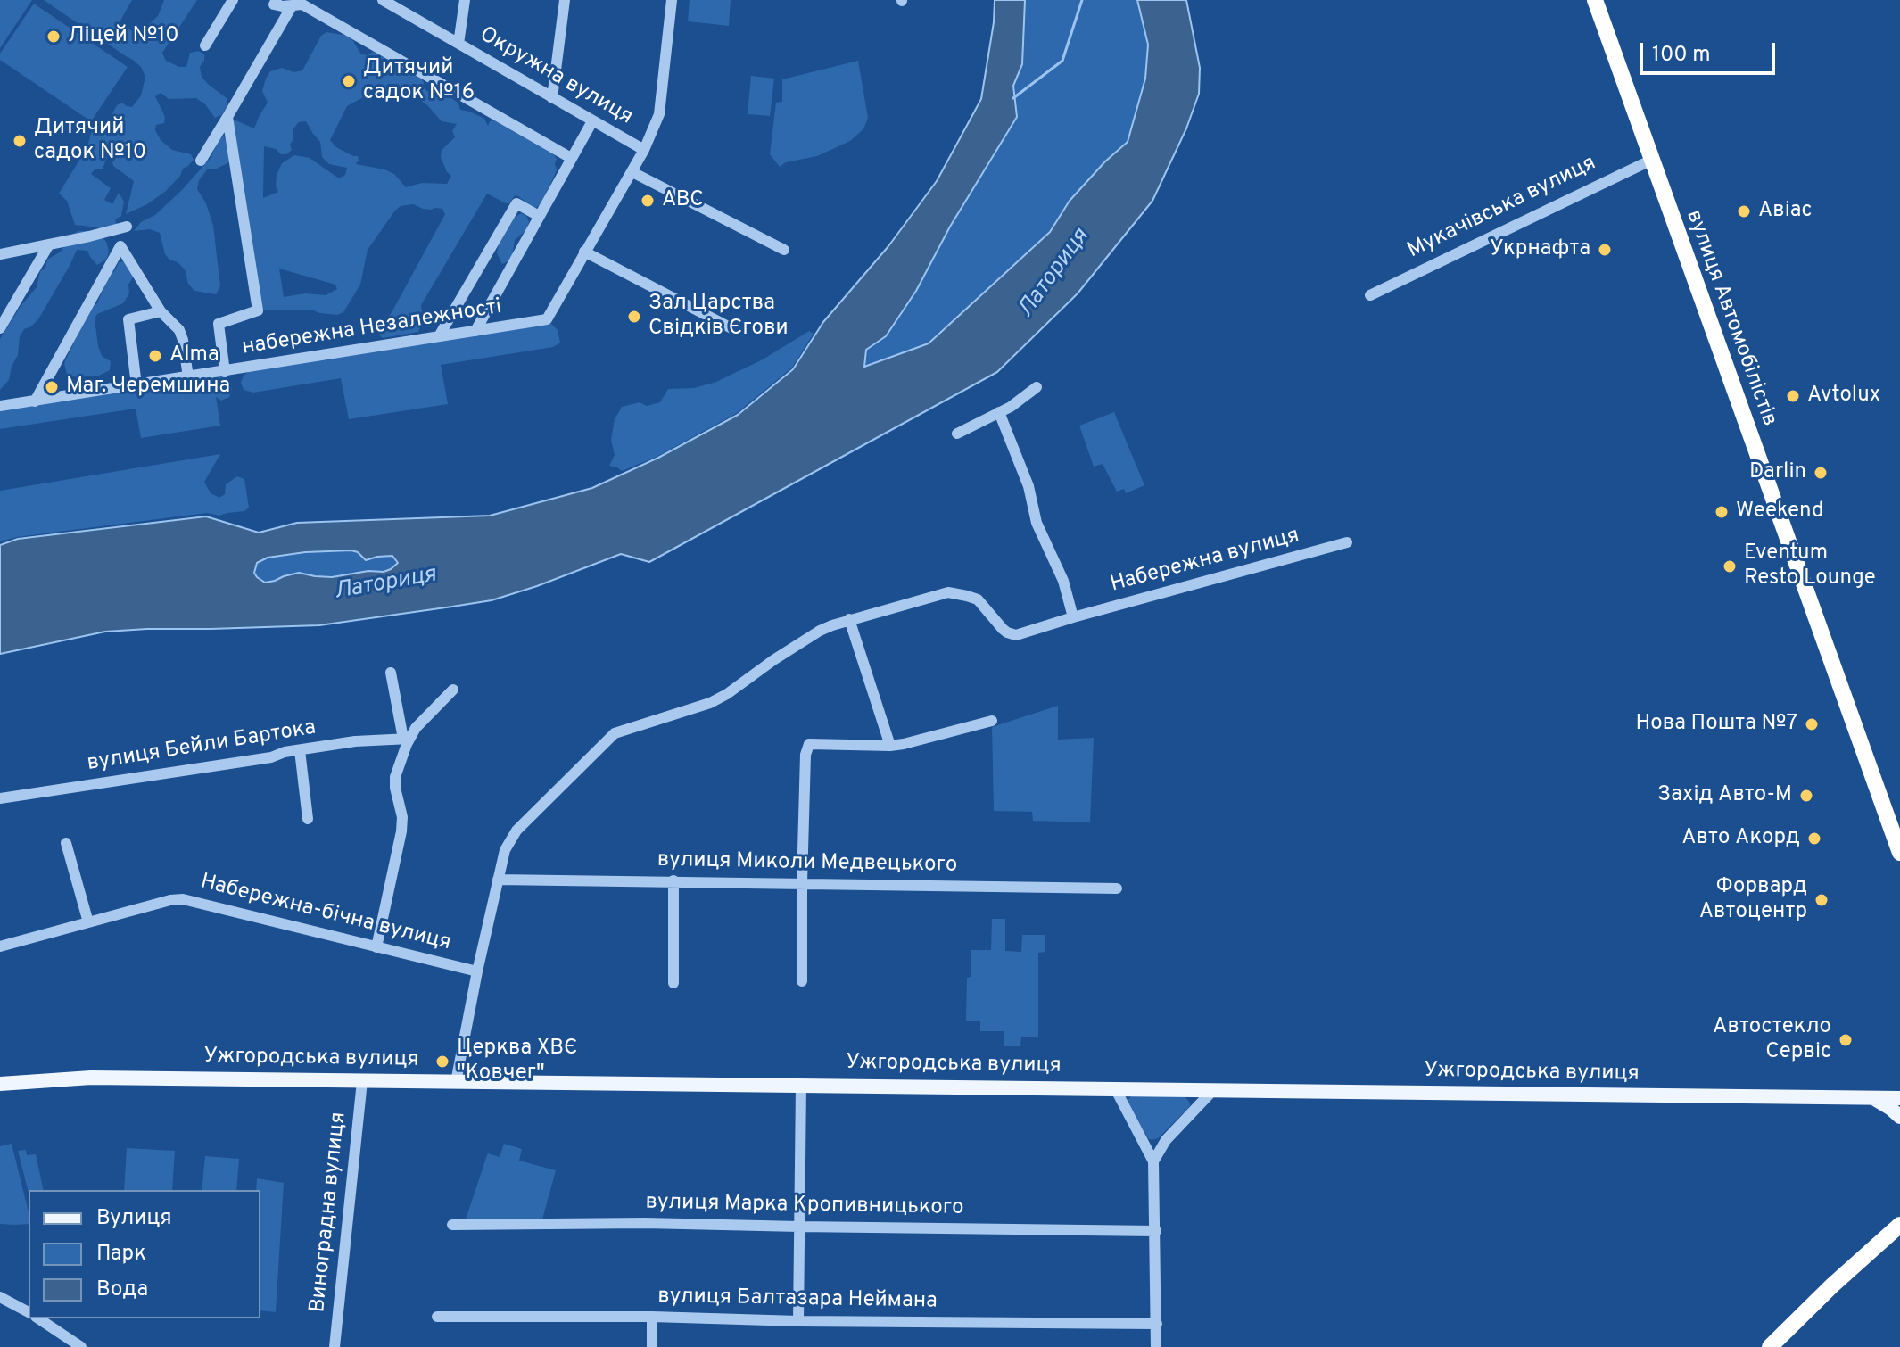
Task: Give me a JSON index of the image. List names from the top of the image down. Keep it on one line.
{"streets":{"highway":["вулиця Автомобілістів"],"main road":["Ужгородська вулиця"],"street":["Окружна вулиця","Мукачівська вулиця","набережна Незалежності","Набережна вулиця","вулиця Бейли Бартока","вулиця Миколи Медвецького","Набережна-бічна вулиця","вулиця Марка Кропивницького","Виноградна вулиця","вулиця Балтазара Неймана"]},"crossings":[["Окружна вулиця","набережна Незалежності"],["Мукачівська вулиця","вулиця Автомобілістів"],["Набережна вулиця","вулиця Миколи Медвецького"],["Набережна вулиця","Набережна-бічна вулиця"],["Набережна вулиця","Ужгородська вулиця"],["Ужгородська вулиця","Виноградна вулиця"]],"water":["Латориця"],"places":["Ліцей №10","Дитячий садок №16","Дитячий садок №10","ABC","Авіас","Укрнафта","Зал Царства Свідків Єгови","Alma","Маг. Черемшина","Avtolux","Darlin","Weekend","Eventum Resto Lounge","Нова Пошта №7","Захід Авто-М","Авто Акорд","Форвард Автоцентр","Автостекло Сервіс","Церква ХВЄ \"Ковчег\""],"legend":["Вулиця","Парк","Вода"],"scale_bar":"100 m"}
